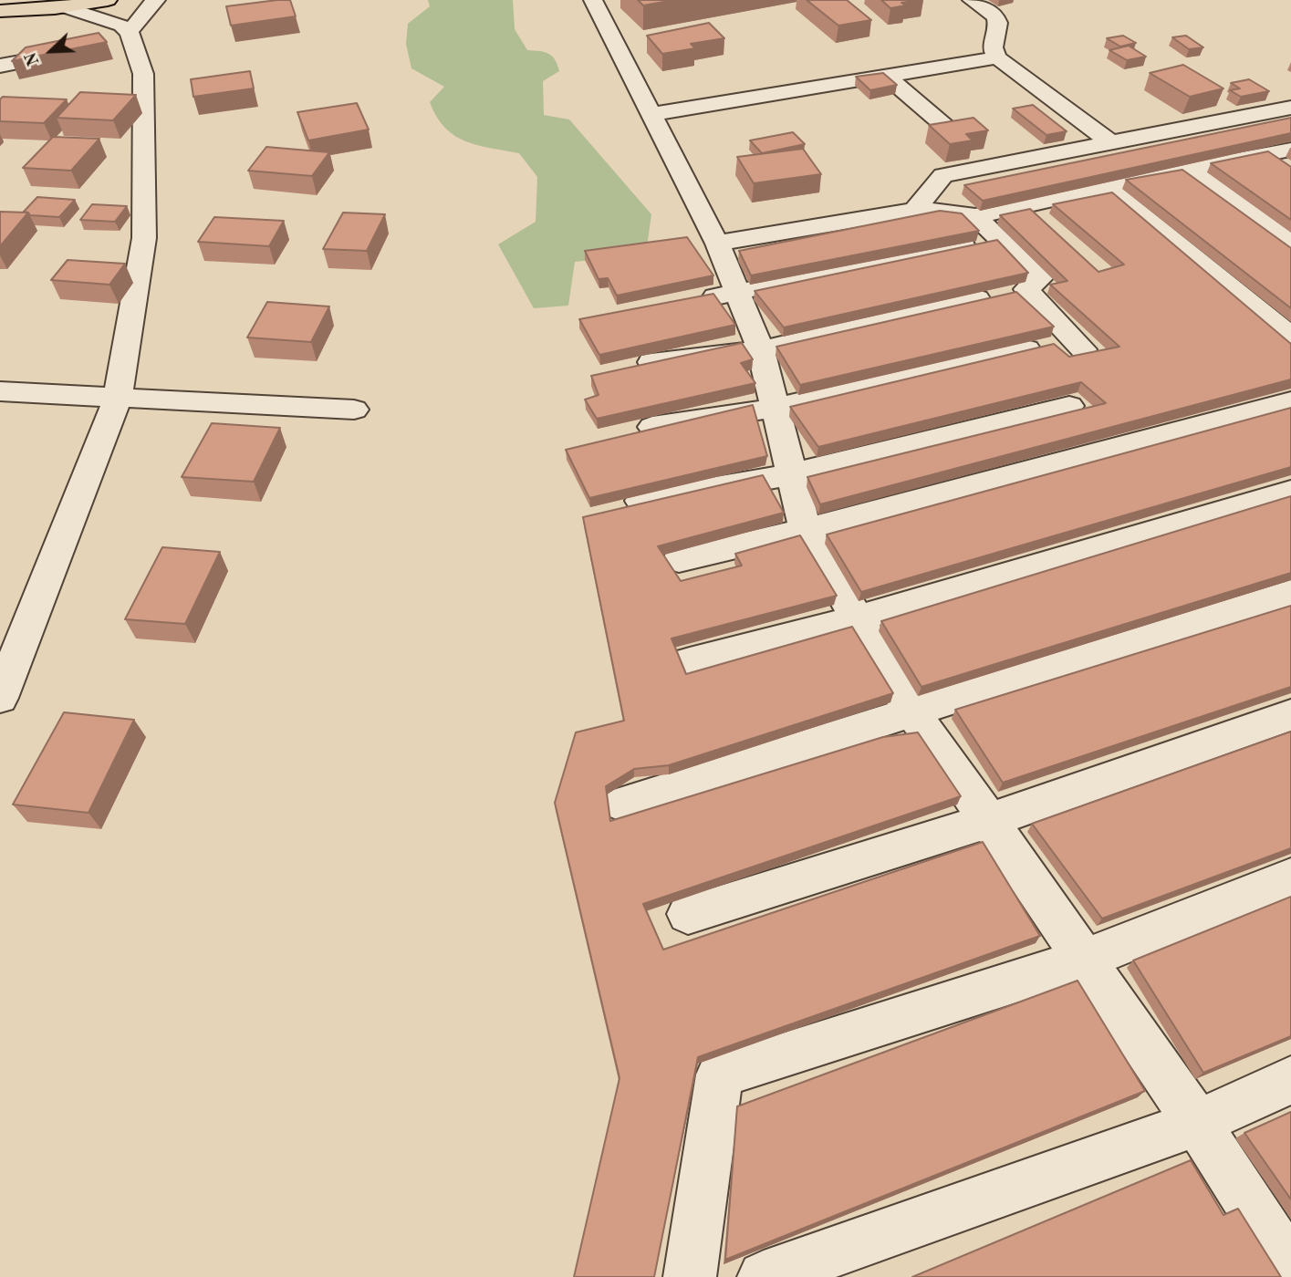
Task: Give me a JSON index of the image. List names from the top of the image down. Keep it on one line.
{"north":"bottom left"}
